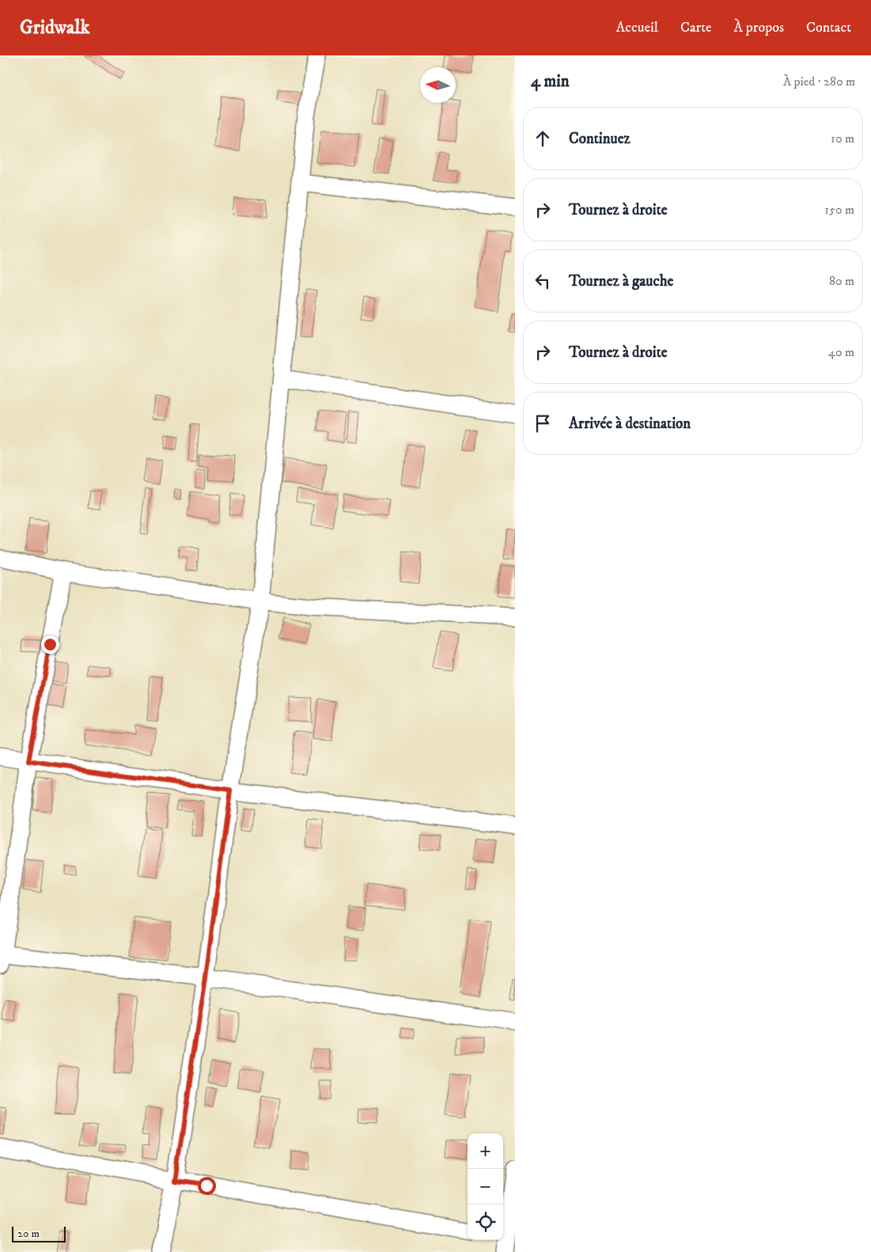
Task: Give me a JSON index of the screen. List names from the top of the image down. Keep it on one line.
{"scale_bar":"20 m","north":"left","page":{"header":"Gridwalk","nav":["Accueil","Carte","À propos","Contact"],"heading":["4 min","À pied · 280 m"],"list":[["Continuez","10 m"],["Tournez à droite","150 m"],["Tournez à gauche","80 m"],["Tournez à droite","40 m"],"Arrivée à destination"],"map_buttons":["+","−"],"scale":"20 m"}}
